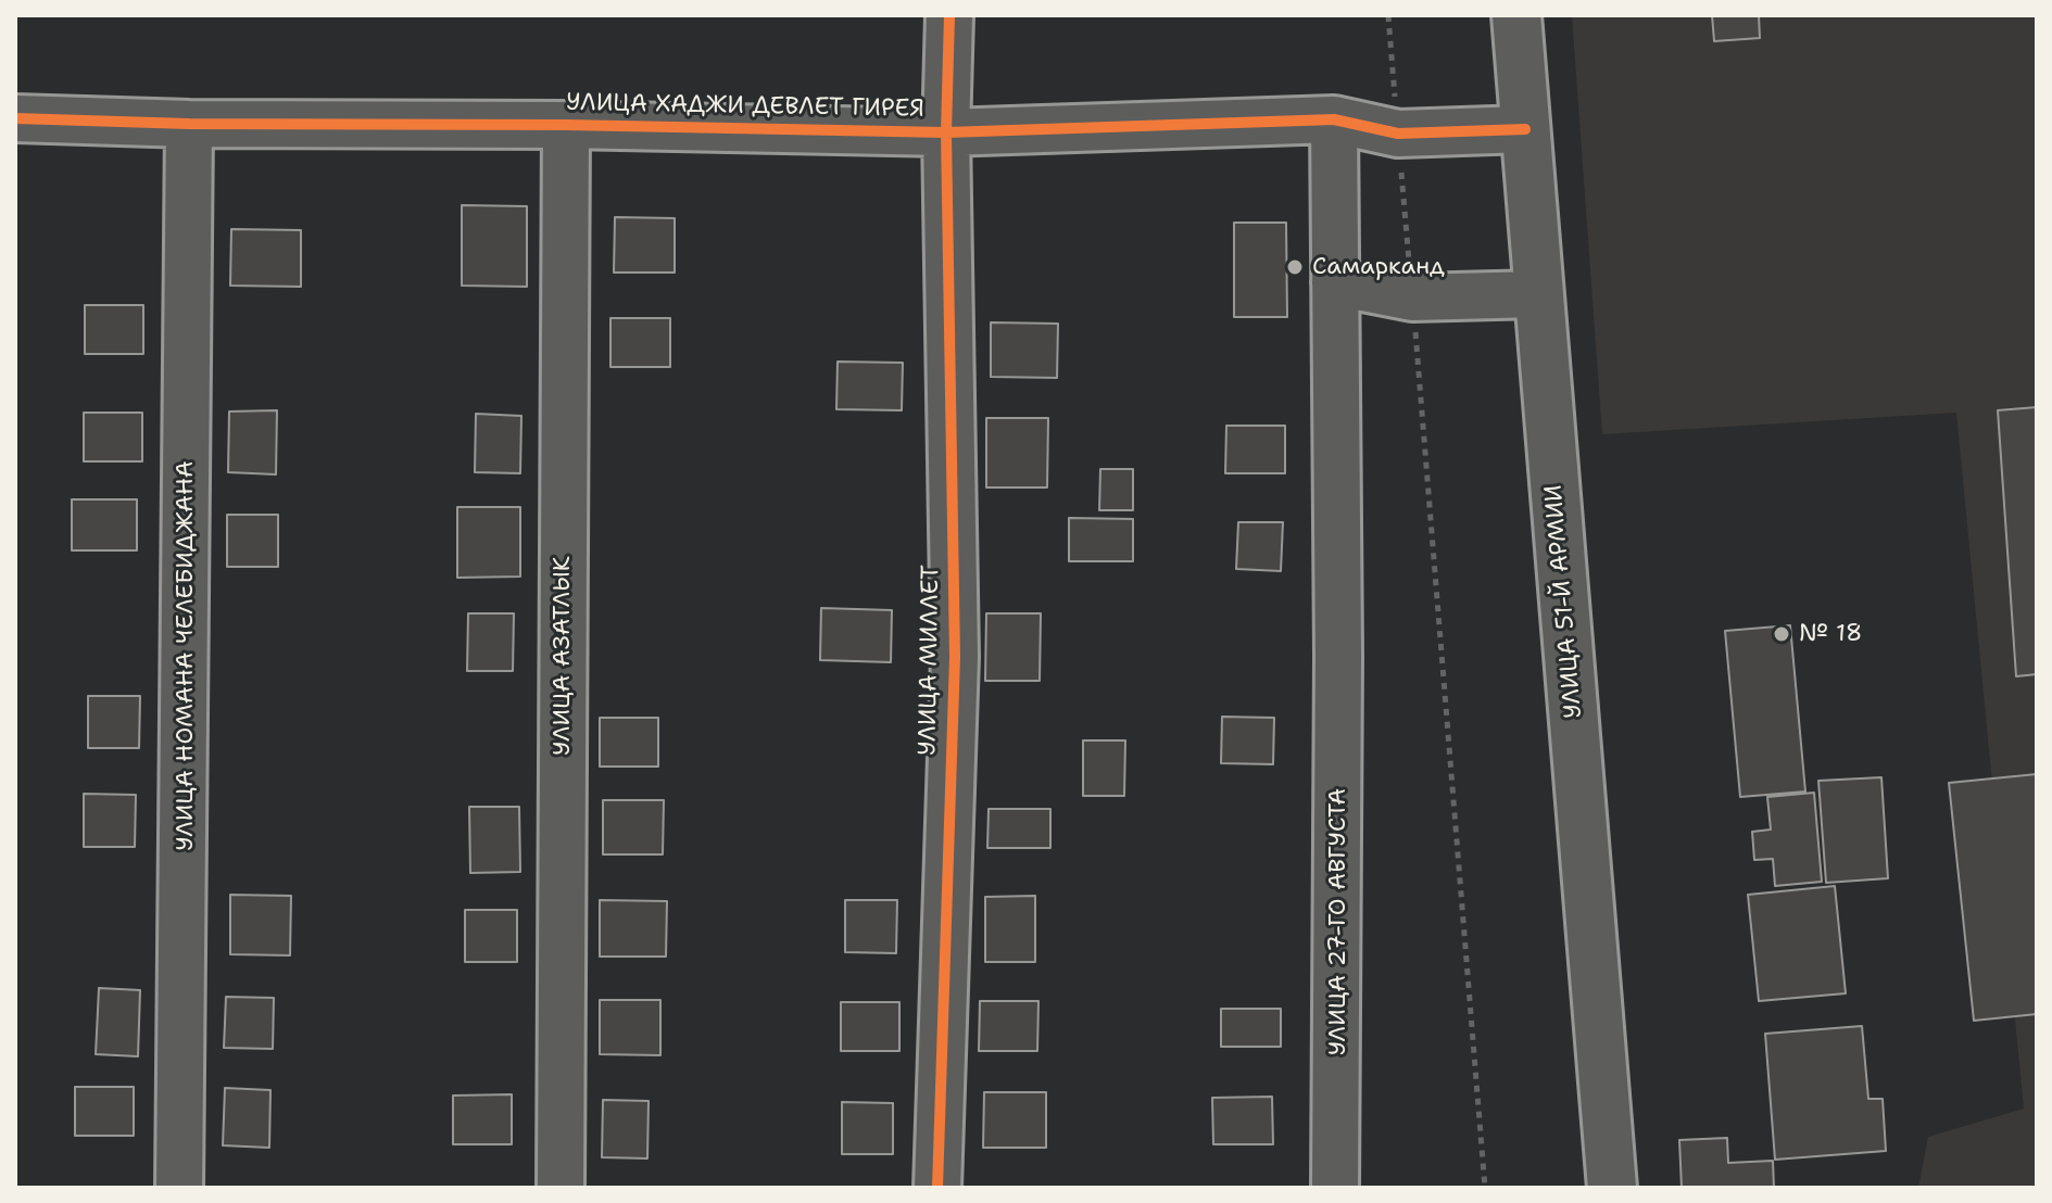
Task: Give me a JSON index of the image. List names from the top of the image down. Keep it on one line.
{"streets":{"main road":["УЛИЦА 51-Й АРМИИ"],"street":["УЛИЦА ХАДЖИ ДЕВЛЕТ ГИРЕЯ","УЛИЦА НОМАНА ЧЕЛЕБИДЖАНА","УЛИЦА АЗАТЛЫК","УЛИЦА МИЛЛЕТ","УЛИЦА 27-ГО АВГУСТА"]},"crossings":[["УЛИЦА ХАДЖИ ДЕВЛЕТ ГИРЕЯ","УЛИЦА 51-Й АРМИИ"],["УЛИЦА ХАДЖИ ДЕВЛЕТ ГИРЕЯ","УЛИЦА НОМАНА ЧЕЛЕБИДЖАНА"],["УЛИЦА ХАДЖИ ДЕВЛЕТ ГИРЕЯ","УЛИЦА АЗАТЛЫК"],["УЛИЦА ХАДЖИ ДЕВЛЕТ ГИРЕЯ","УЛИЦА МИЛЛЕТ"],["УЛИЦА ХАДЖИ ДЕВЛЕТ ГИРЕЯ","УЛИЦА 27-ГО АВГУСТА"]],"places":["Самарканд","№ 18"]}
